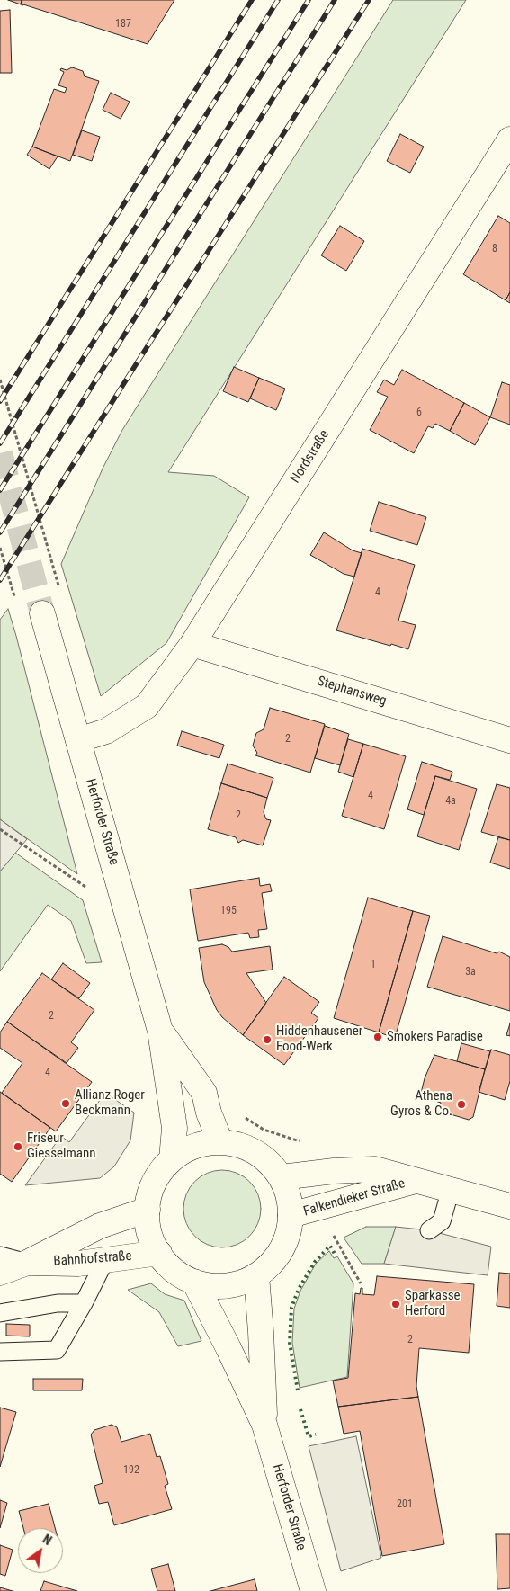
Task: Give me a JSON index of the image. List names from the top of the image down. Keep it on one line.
{"streets":{"street":["Nordstraße","Stephansweg","Herforder Straße","Falkendieker Straße","Bahnhofstraße"]},"crossings":[["Nordstraße","Stephansweg"],["Nordstraße","Herforder Straße"],["Herforder Straße","Falkendieker Straße"],["Herforder Straße","Bahnhofstraße"],["Falkendieker Straße","Bahnhofstraße"]],"places":["Smokers Paradise","Hiddenhausener Food-Werk","Allianz Roger Beckmann","Athena Gyros & Co.","Friseur Giesselmann","Sparkasse Herford"],"house_numbers":["187","8","6","4","2","4","4a","2","195","1","3a","2","4","2","192","201"],"north":"top right"}
